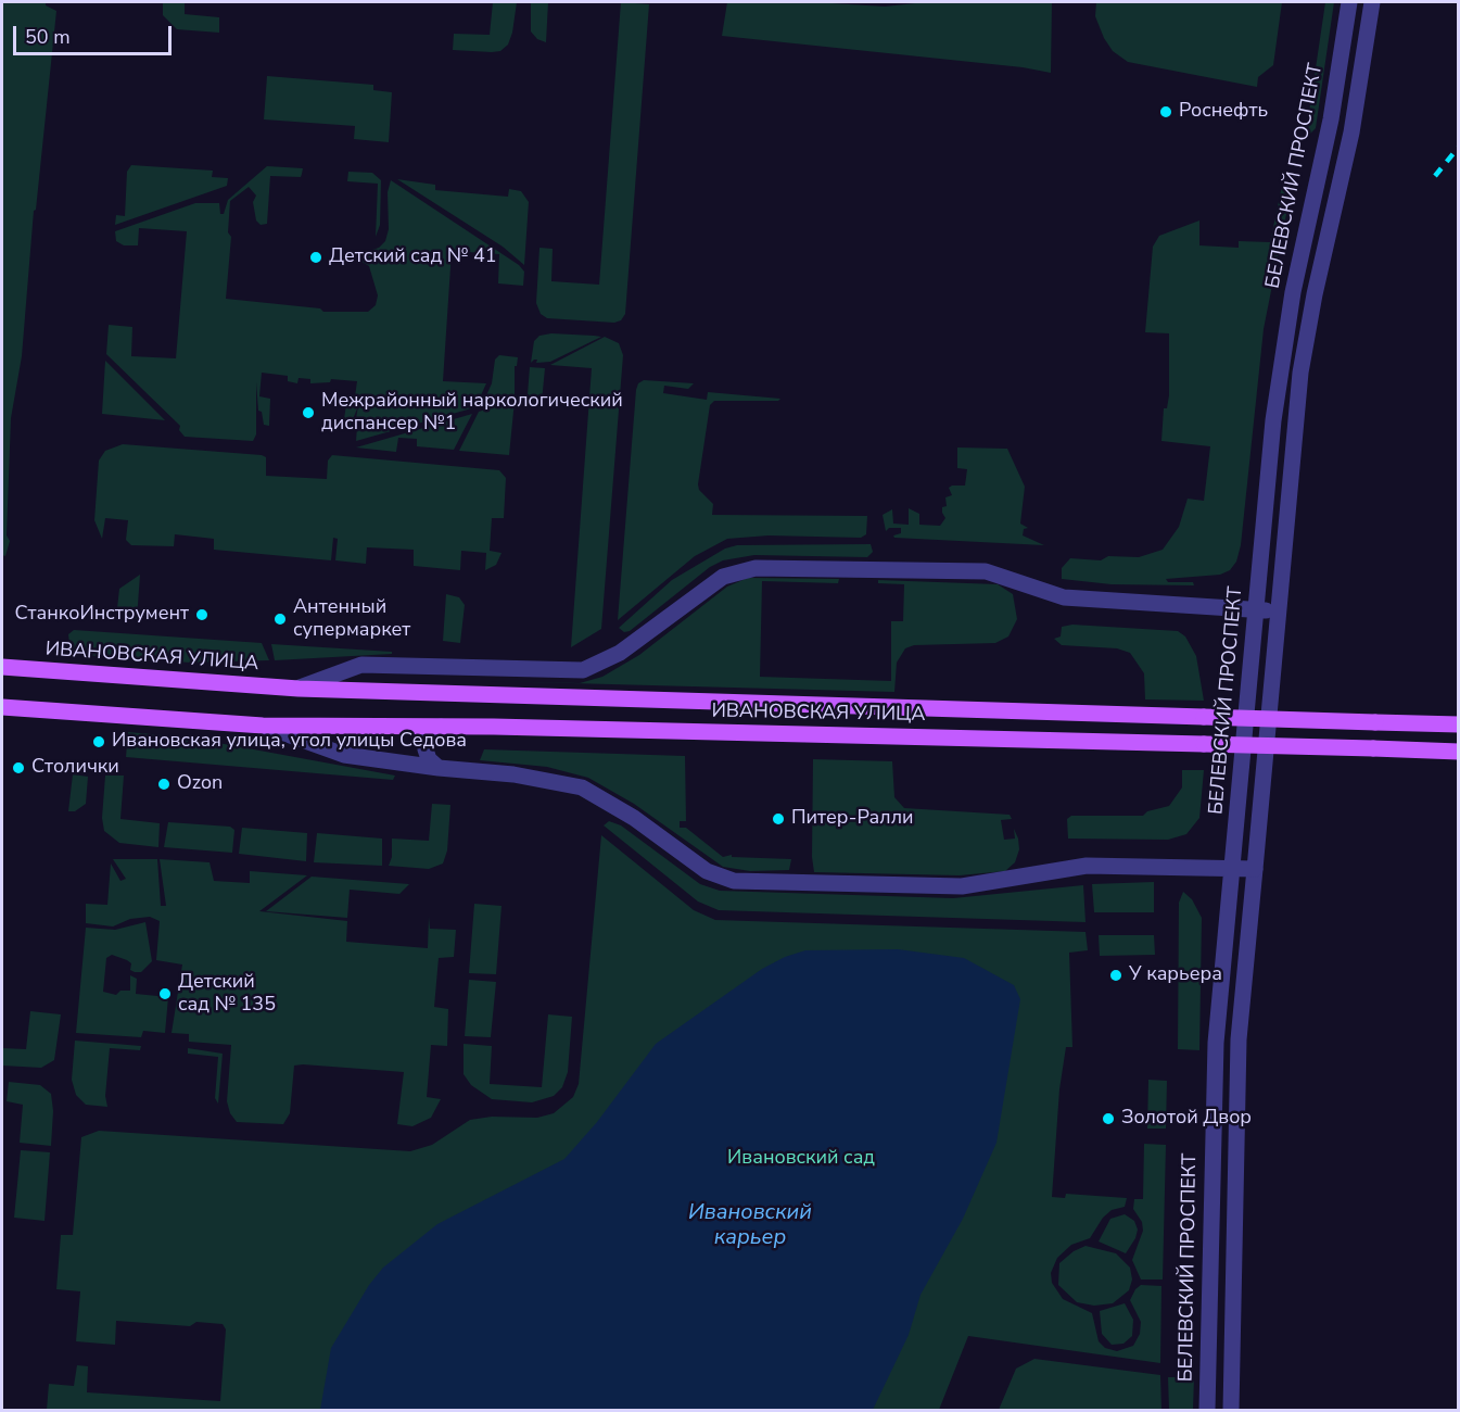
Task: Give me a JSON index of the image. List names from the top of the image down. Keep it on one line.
{"streets":{"main road":["ИВАНОВСКАЯ УЛИЦА"],"street":["БЕЛЕВСКИЙ ПРОСПЕКТ"]},"crossings":[["БЕЛЕВСКИЙ ПРОСПЕКТ","ИВАНОВСКАЯ УЛИЦА"]],"water":["Ивановский карьер"],"parks":["Ивановский сад"],"places":["Роснефть","Детский сад № 41","Межрайонный наркологический диспансер №1","СтанкоИнструмент","Антенный супермаркет","Ивановская улица, угол улицы Седова","Столички","Ozon","Питер-Ралли","У карьера","Детский сад № 135","Золотой Двор"],"scale_bar":"50 m"}
